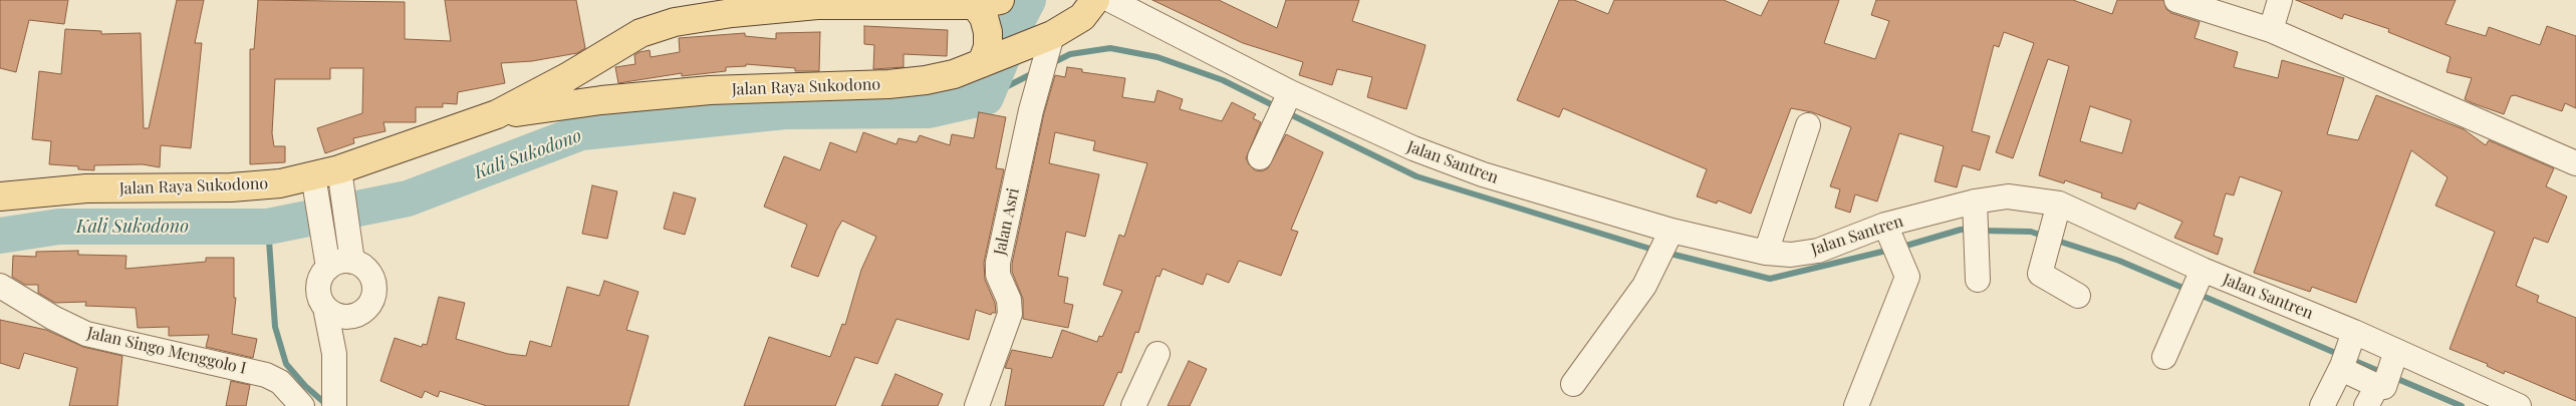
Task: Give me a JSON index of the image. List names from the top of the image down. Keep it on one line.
{"streets":{"main road":["Jalan Raya Sukodono"],"street":["Jalan Santren","Jalan Asri","Jalan Singo Menggolo I"]},"crossings":[["Jalan Raya Sukodono","Jalan Asri"]],"water":["Kali Sukodono"]}
